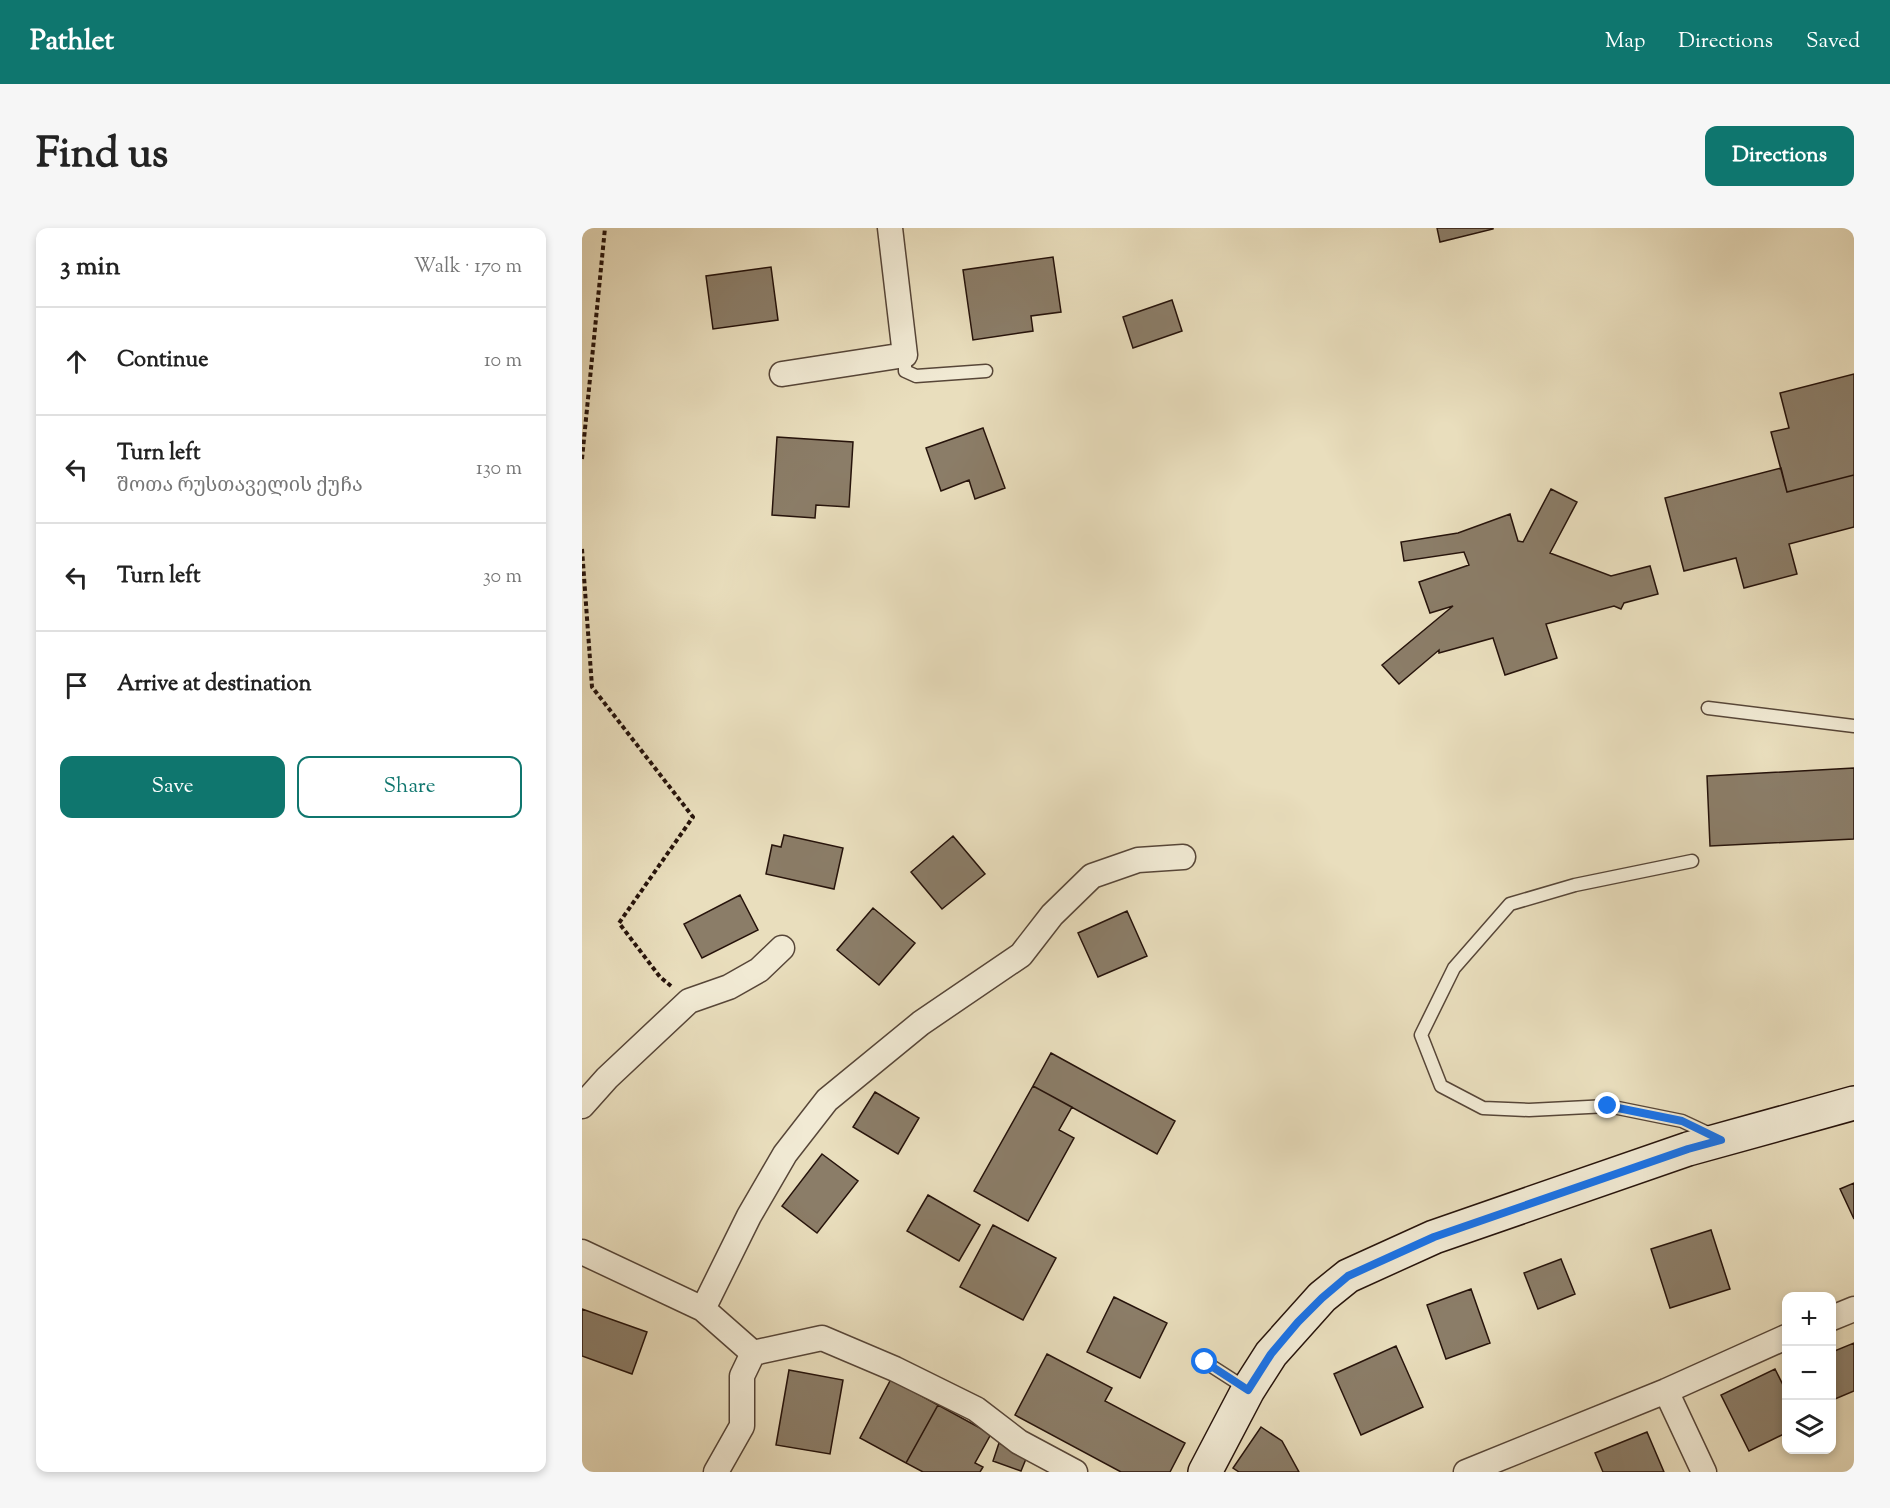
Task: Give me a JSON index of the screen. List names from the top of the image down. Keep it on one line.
{"page":{"header":"Pathlet","nav":["Map","Directions","Saved"],"title":"Find us","buttons":["Directions",["Save","Share"]],"heading":["3 min","Walk · 170 m"],"list":[["Continue","10 m"],["Turn left","შოთა რუსთაველის ქუჩა","130 m"],["Turn left","30 m"],"Arrive at destination"],"map_buttons":["+","−"]}}
